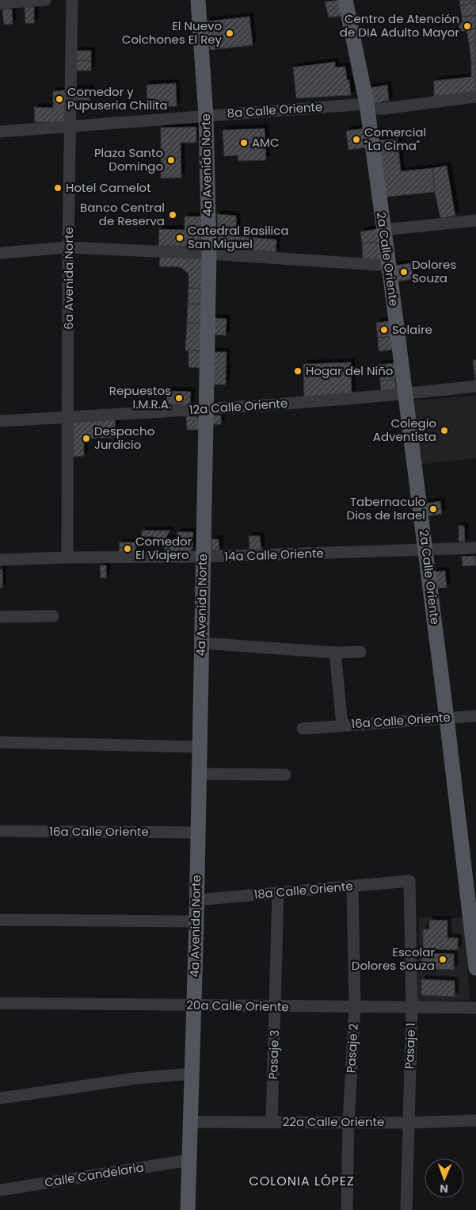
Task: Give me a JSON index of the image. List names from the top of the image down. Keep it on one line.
{"streets":{"main road":["4a Avenida Norte","2a Calle Oriente"],"street":["8a Calle Oriente","6a Avenida Norte","12a Calle Oriente","14a Calle Oriente","16a Calle Oriente","18a Calle Oriente","20a Calle Oriente","Pasaje 1","Pasaje 2","Pasaje 3","22a Calle Oriente","Calle Candelaria"]},"crossings":[["8a Calle Oriente","4a Avenida Norte"],["8a Calle Oriente","2a Calle Oriente"],["8a Calle Oriente","6a Avenida Norte"],["4a Avenida Norte","12a Calle Oriente"],["4a Avenida Norte","14a Calle Oriente"],["4a Avenida Norte","16a Calle Oriente"],["4a Avenida Norte","18a Calle Oriente"],["4a Avenida Norte","20a Calle Oriente"],["4a Avenida Norte","22a Calle Oriente"],["4a Avenida Norte","Calle Candelaria"],["2a Calle Oriente","12a Calle Oriente"],["2a Calle Oriente","14a Calle Oriente"],["2a Calle Oriente","16a Calle Oriente"],["6a Avenida Norte","12a Calle Oriente"],["6a Avenida Norte","14a Calle Oriente"],["18a Calle Oriente","Pasaje 1"],["18a Calle Oriente","Pasaje 2"],["18a Calle Oriente","Pasaje 3"],["20a Calle Oriente","Pasaje 1"],["20a Calle Oriente","Pasaje 2"],["20a Calle Oriente","Pasaje 3"],["Pasaje 1","22a Calle Oriente"],["Pasaje 2","22a Calle Oriente"],["Pasaje 3","22a Calle Oriente"]],"districts":["COLONIA LÓPEZ"],"places":["Centro de Atención de DIA Adulto Mayor","El Nuevo Colchones El Rey","Comedor y Pupuseria Chilita","Comercial \"La Cima\"","AMC","Plaza Santo Domingo","Hotel Camelot","Banco Central de Reserva","Catedral Basilica San Miguel","Dolores Souza","Solaire","Hogar del Niño","Repuestos I.M.R.A.","Colegio Adventista","Despacho Jurdicio","Tabernaculo Dios de Israel","Comedor El Viajero","Escolar Dolores Souza"],"north":"bottom"}
